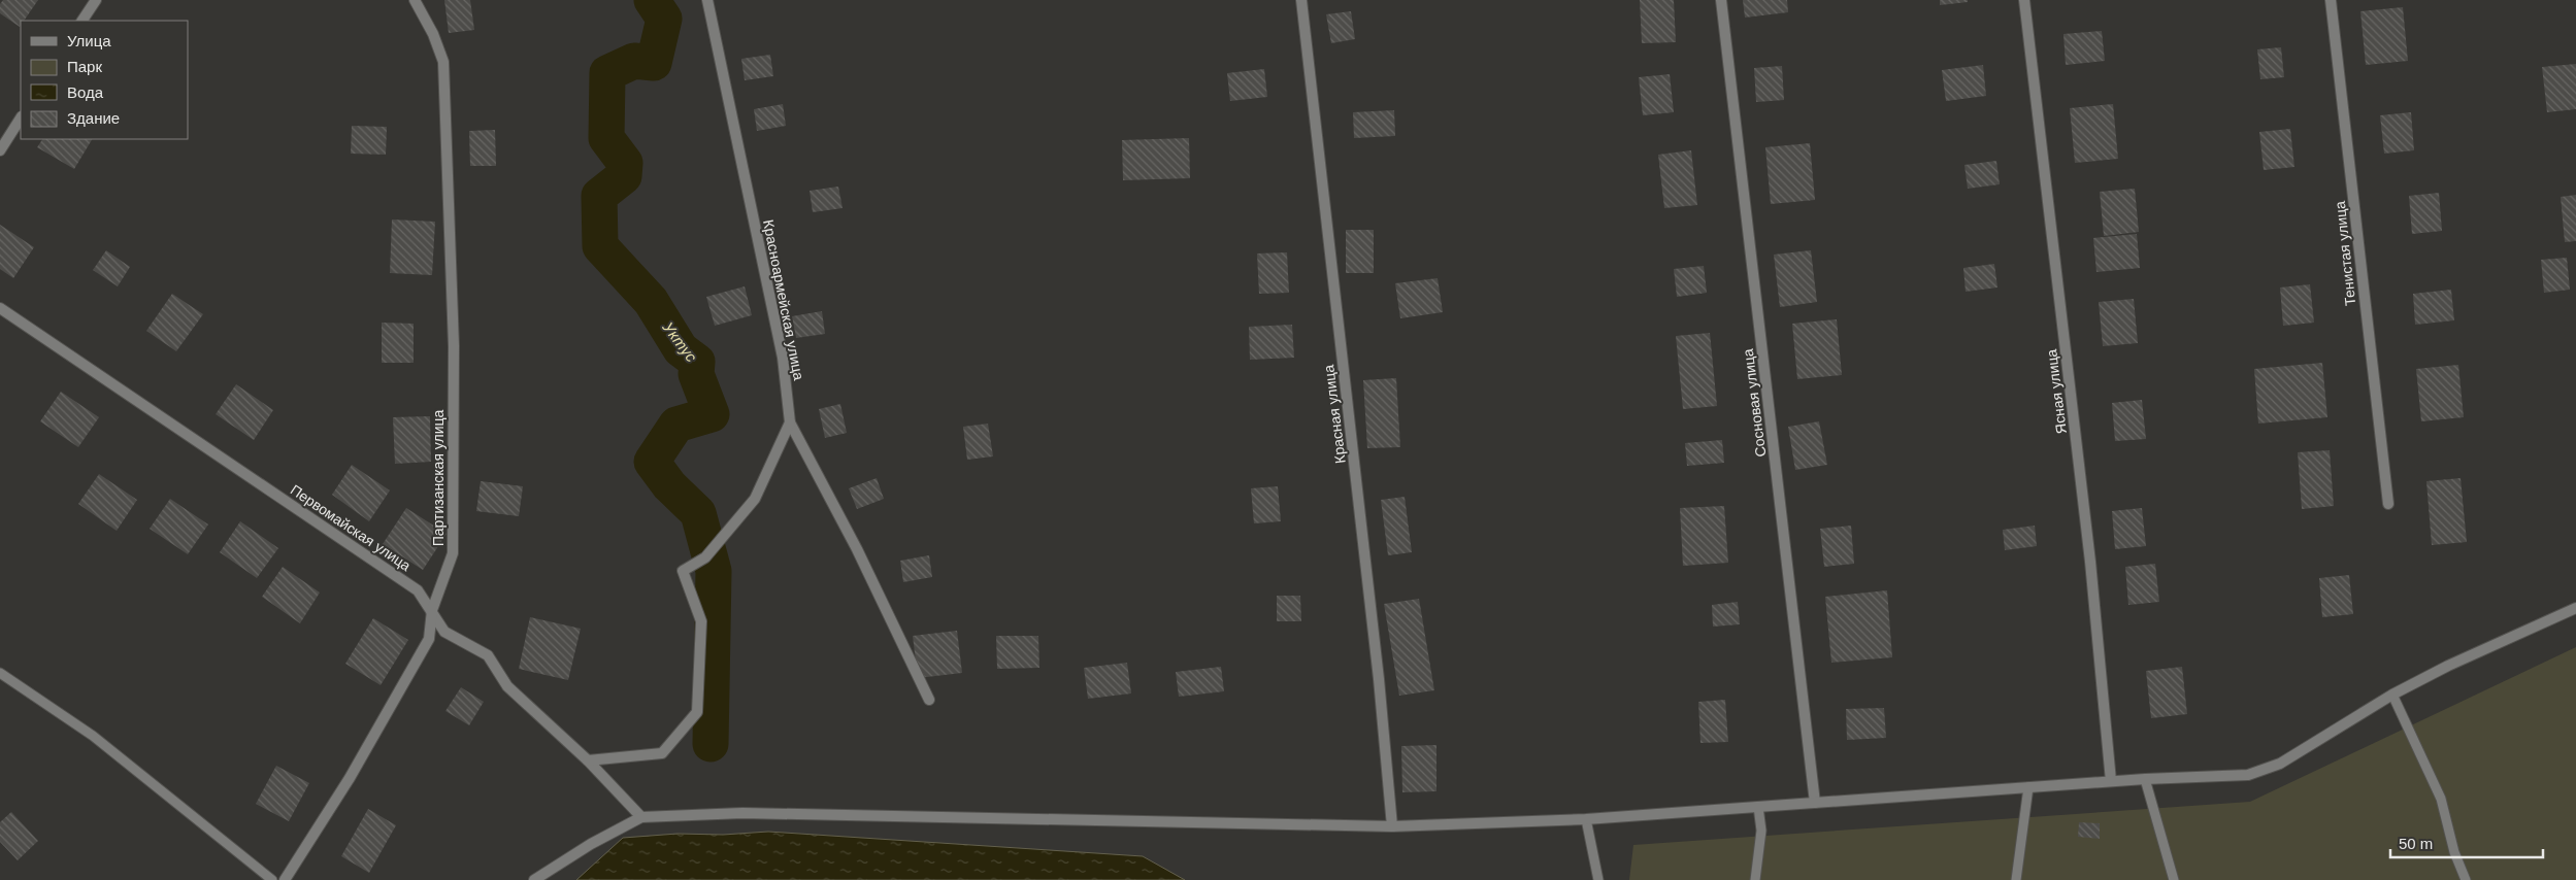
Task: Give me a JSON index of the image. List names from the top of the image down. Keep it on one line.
{"streets":{"street":["Тенистая улица","Красноармейская улица","Ясная улица","Сосновая улица","Красная улица","Партизанская улица","Первомайская улица"]},"crossings":[["Партизанская улица","Первомайская улица"]],"water":["Уктус"],"legend":["Улица","Парк","Вода","Здание"],"scale_bar":"50 m"}
